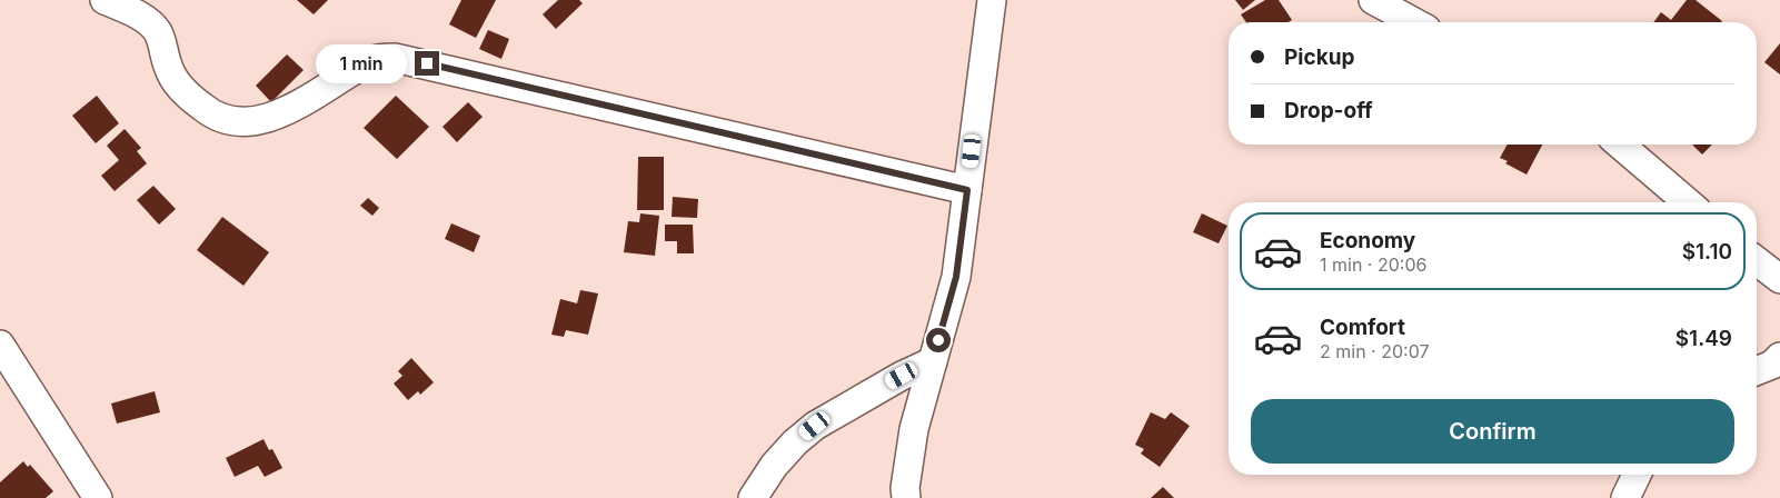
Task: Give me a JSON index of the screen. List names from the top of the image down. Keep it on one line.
{"page":{"banner":["Pickup","Drop-off"],"bubble":"1 min","list":[{"name":"Economy","note":"1 min · 20:06","value":"$1.10"},{"name":"Comfort","note":"2 min · 20:07","value":"$1.49"}],"buttons":"Confirm"}}
